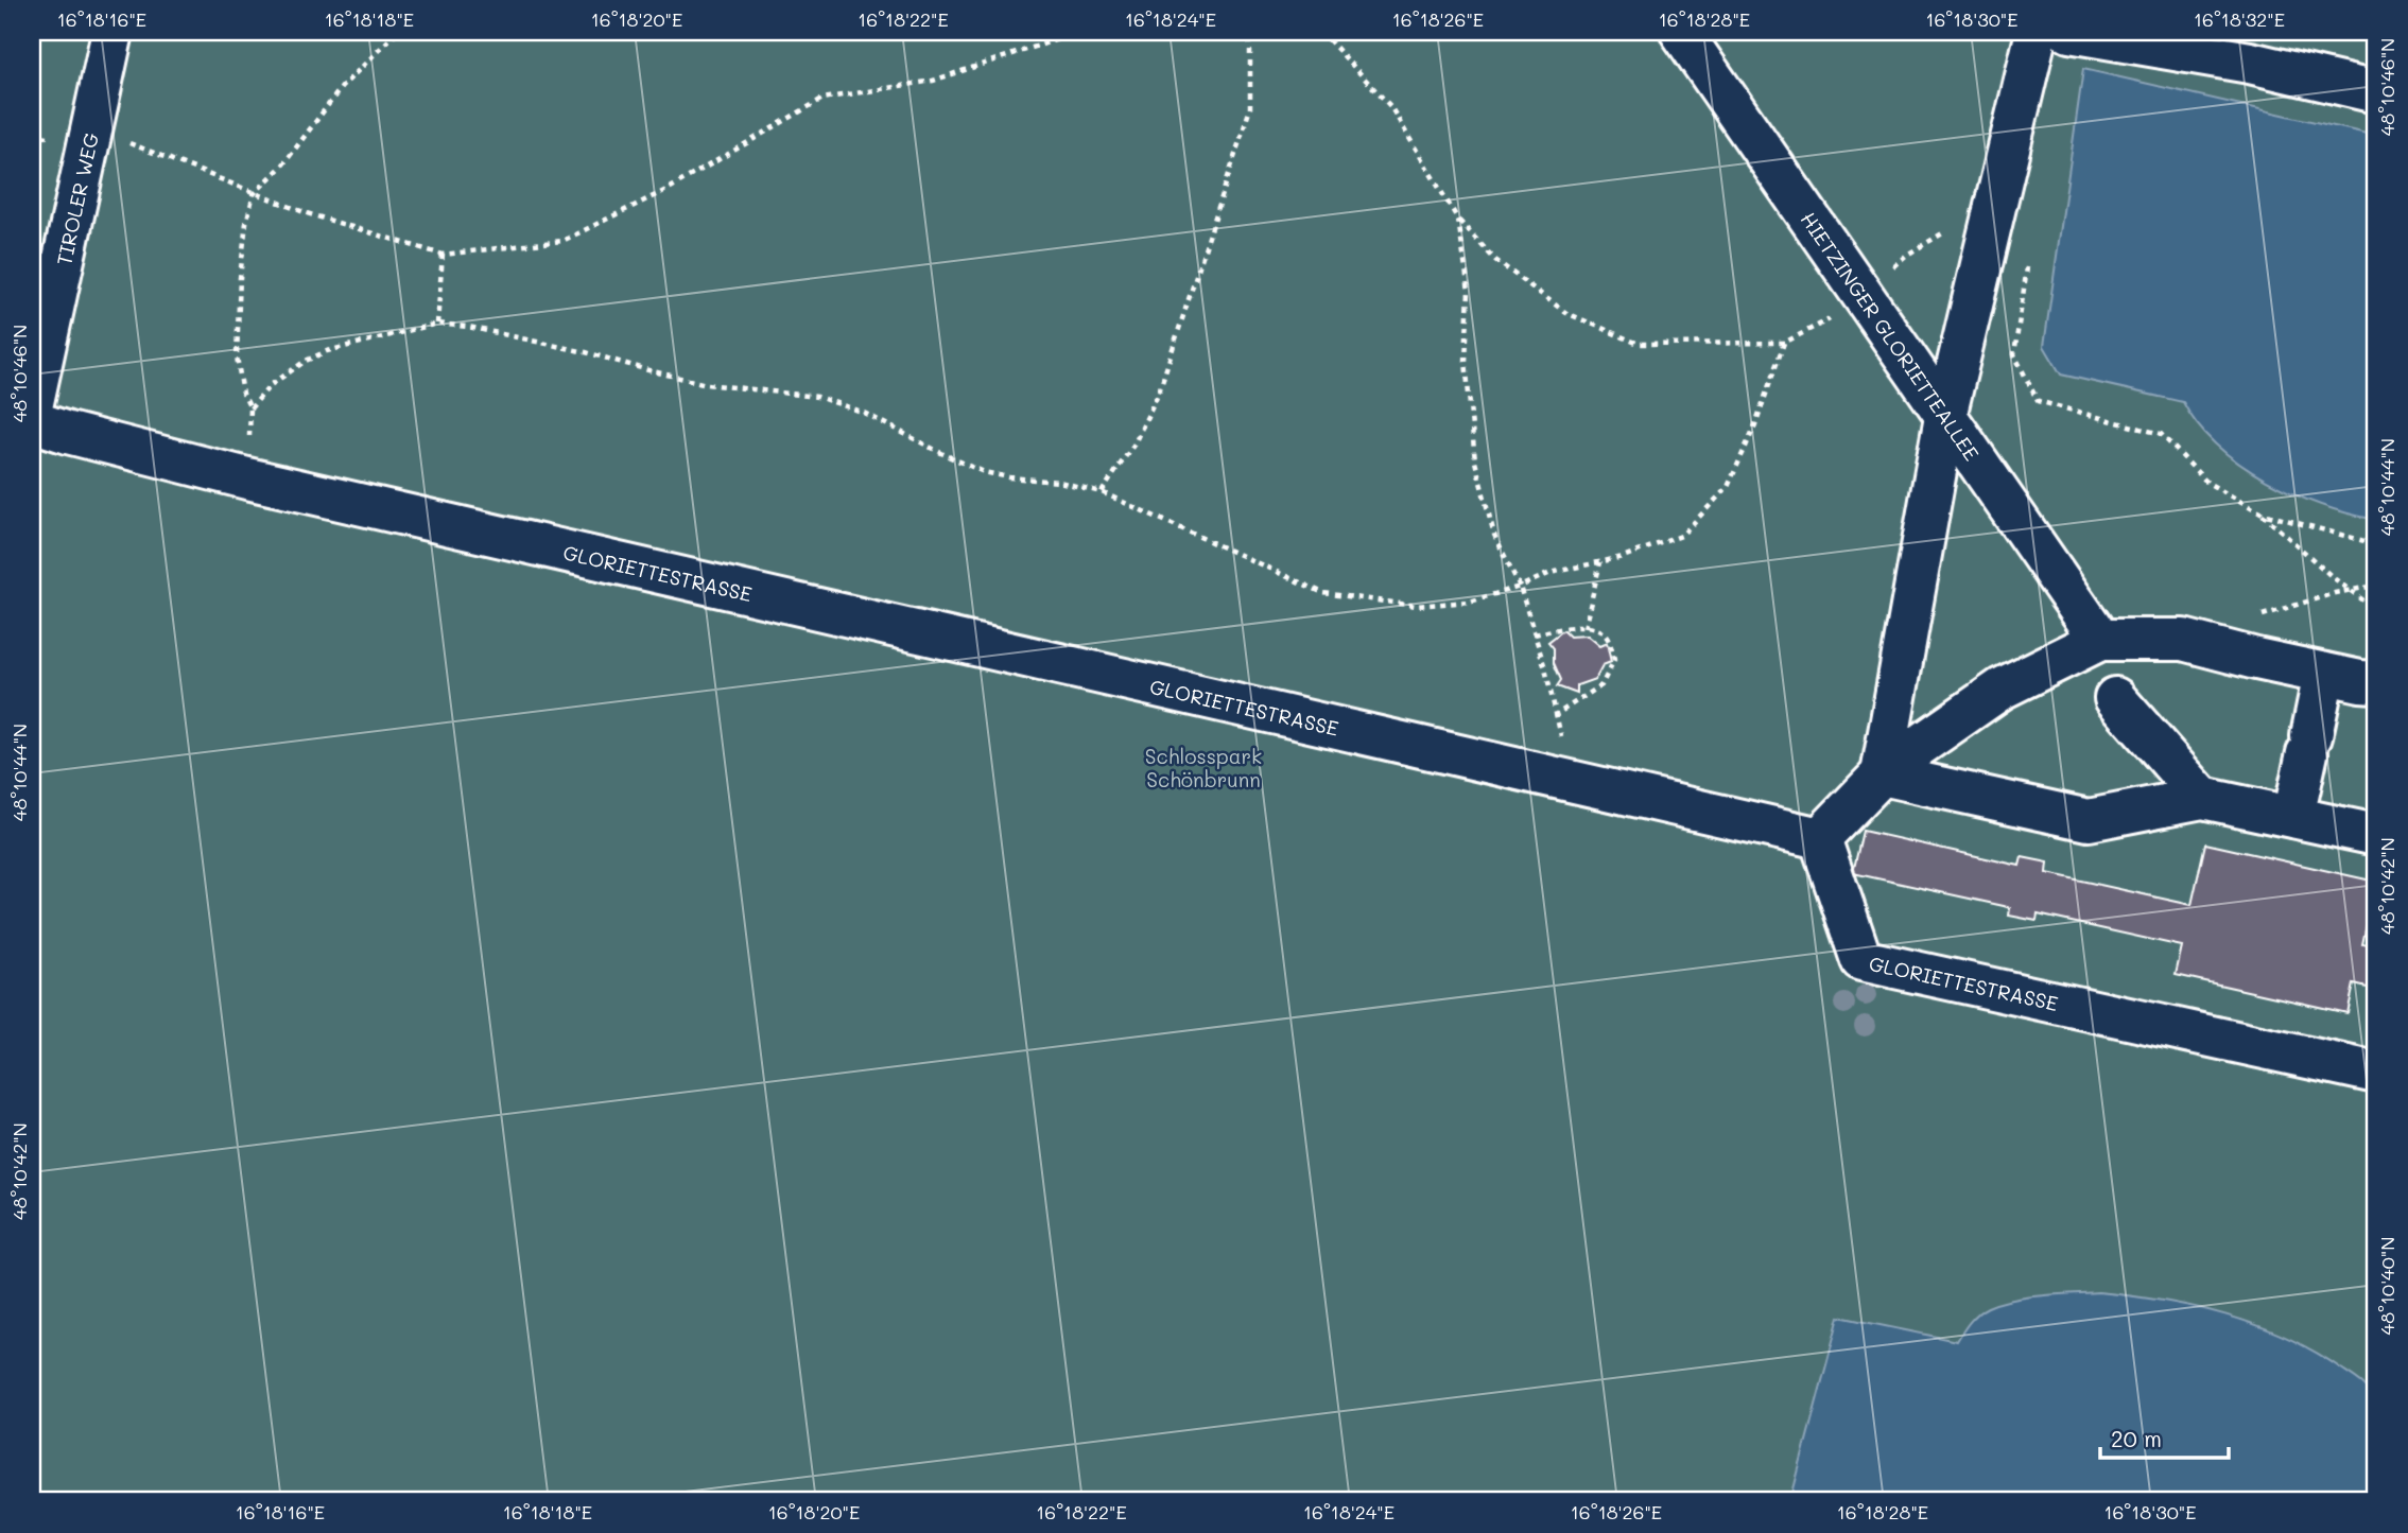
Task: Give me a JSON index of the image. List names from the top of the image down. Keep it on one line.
{"streets":{"street":["TIROLER WEG","HIETZINGER GLORIETTEALLEE","GLORIETTESTRASSE"]},"parks":["Schlosspark Schönbrunn"],"scale_bar":"20 m","coordinates":["16°18'16\"E","16°18'18\"E","16°18'20\"E","16°18'22\"E","16°18'24\"E","16°18'26\"E","16°18'28\"E","16°18'30\"E","16°18'32\"E","48°10'46\"N","48°10'44\"N","48°10'42\"N","48°10'40\"N"]}
